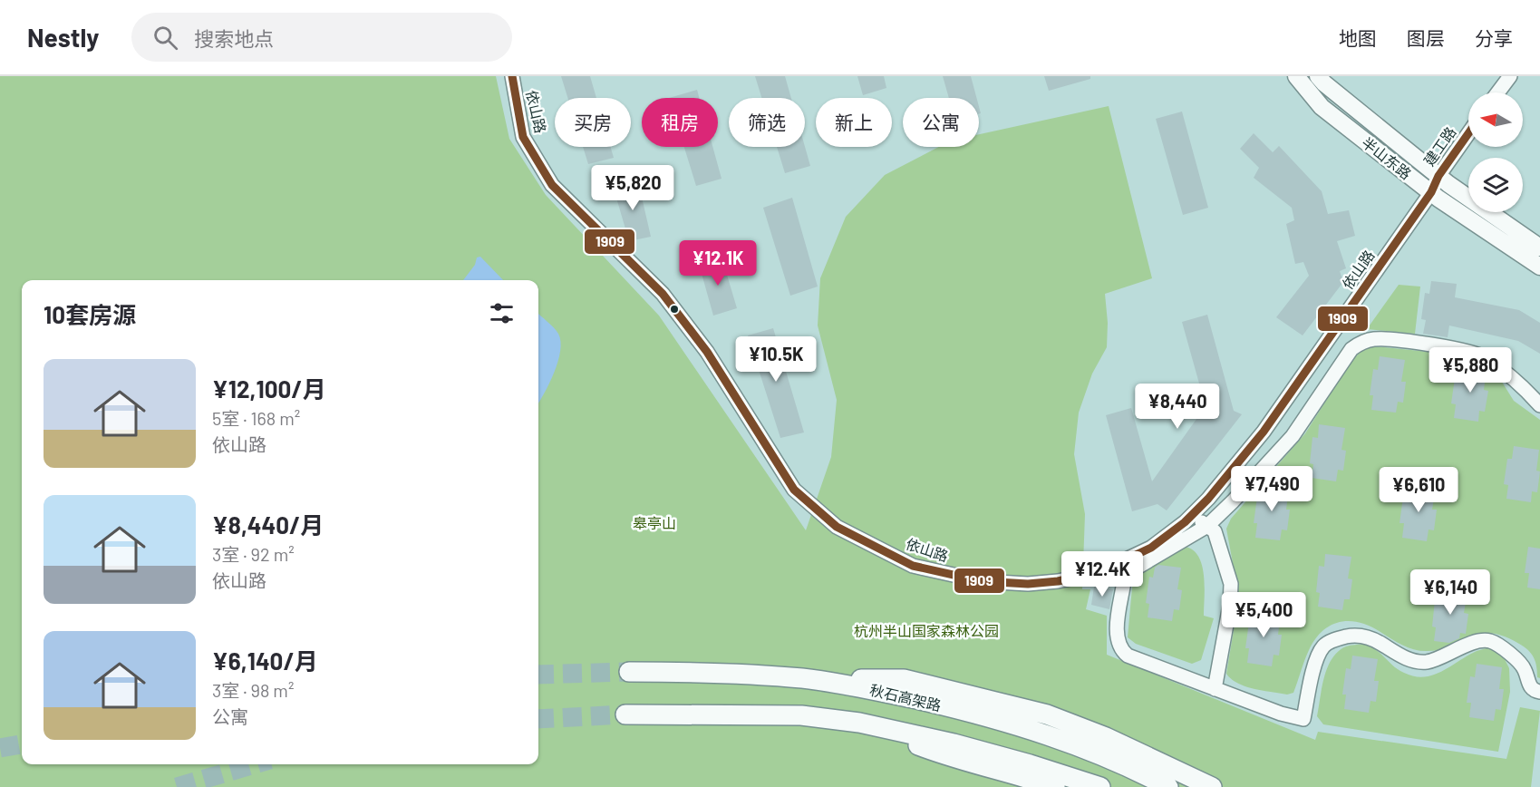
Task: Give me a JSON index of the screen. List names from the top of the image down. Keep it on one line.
{"streets":{"highway":["秋石高架路"],"main road":["半山东路"],"street":["依山路","建工路"]},"crossings":[["依山路","建工路"],["依山路","半山东路"],["建工路","半山东路"]],"parks":["皋亭山","杭州半山国家森林公园"],"lines":["transit line 1909"],"north":"left","page":{"header":"Nestly","search":"搜索地点","nav":["地图","图层","分享"],"chip":["买房","租房","筛选","新上","公寓"],"price":["¥5,820","¥12.1K","¥10.5K","¥5,880","¥8,440","¥7,490","¥6,610","¥12.4K","¥6,140","¥5,400"],"heading":"10套房源","list":[{"name":"¥12,100/月","note":"5室 · 168 m² · 依山路"},{"name":"¥8,440/月","note":"3室 · 92 m² · 依山路"},{"name":"¥6,140/月","note":"3室 · 98 m² · 公寓"}]}}
